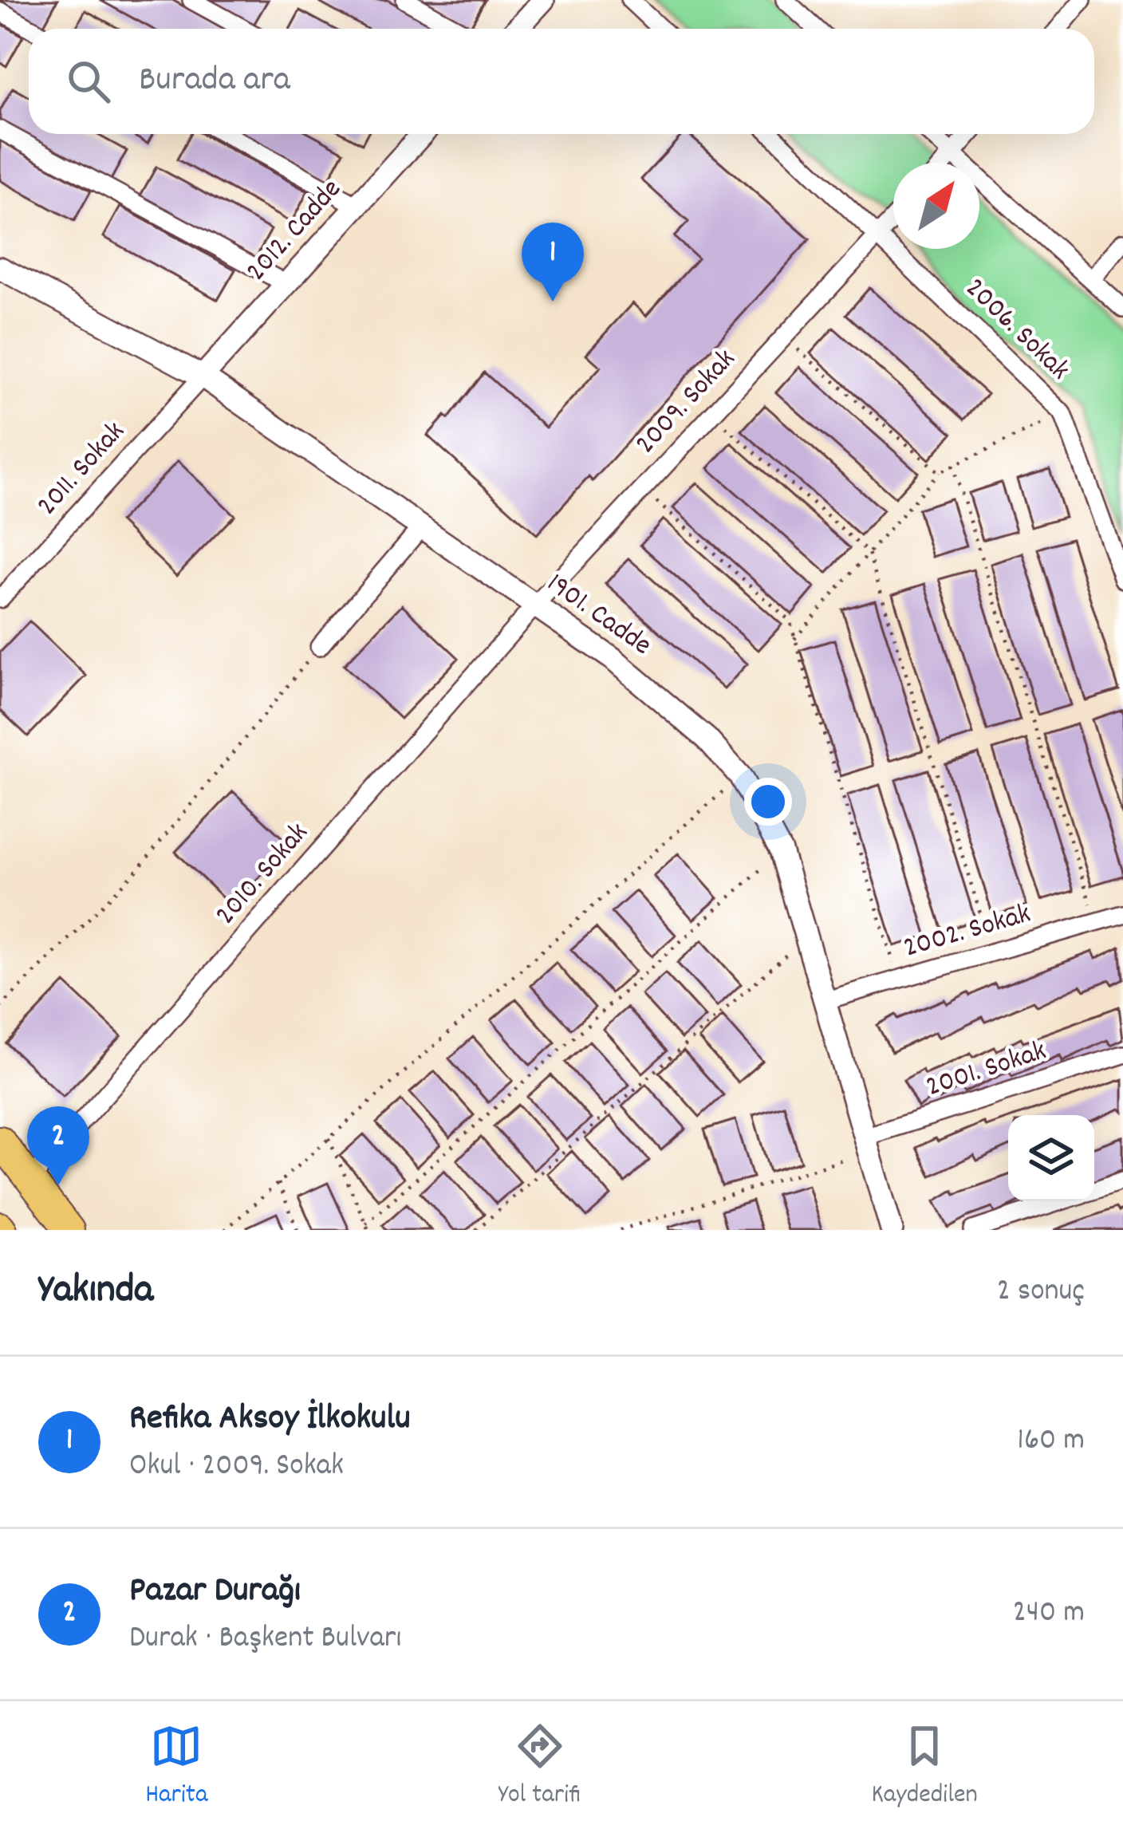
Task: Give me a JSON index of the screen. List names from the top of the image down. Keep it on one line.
{"streets":{"street":["2012. Cadde","2006. Sokak","2009. Sokak","2011. Sokak","1901. Cadde","2010. Sokak","2002. Sokak","2001. Sokak"]},"crossings":[["2012. Cadde","2011. Sokak"],["2012. Cadde","1901. Cadde"],["2006. Sokak","2009. Sokak"],["2009. Sokak","1901. Cadde"],["2009. Sokak","2010. Sokak"],["2011. Sokak","1901. Cadde"],["1901. Cadde","2010. Sokak"],["1901. Cadde","2002. Sokak"],["1901. Cadde","2001. Sokak"]],"north":"top right","page":{"search":"Burada ara","pins":["1","2"],"heading":["Yakında","2 sonuç"],"list":[{"mark":"1","name":"Refika Aksoy İlkokulu","note":"Okul · 2009. Sokak","value":"160 m"},{"mark":"2","name":"Pazar Durağı","note":"Durak · Başkent Bulvarı","value":"240 m"}],"nav":["Harita","Yol tarifi","Kaydedilen"]}}
